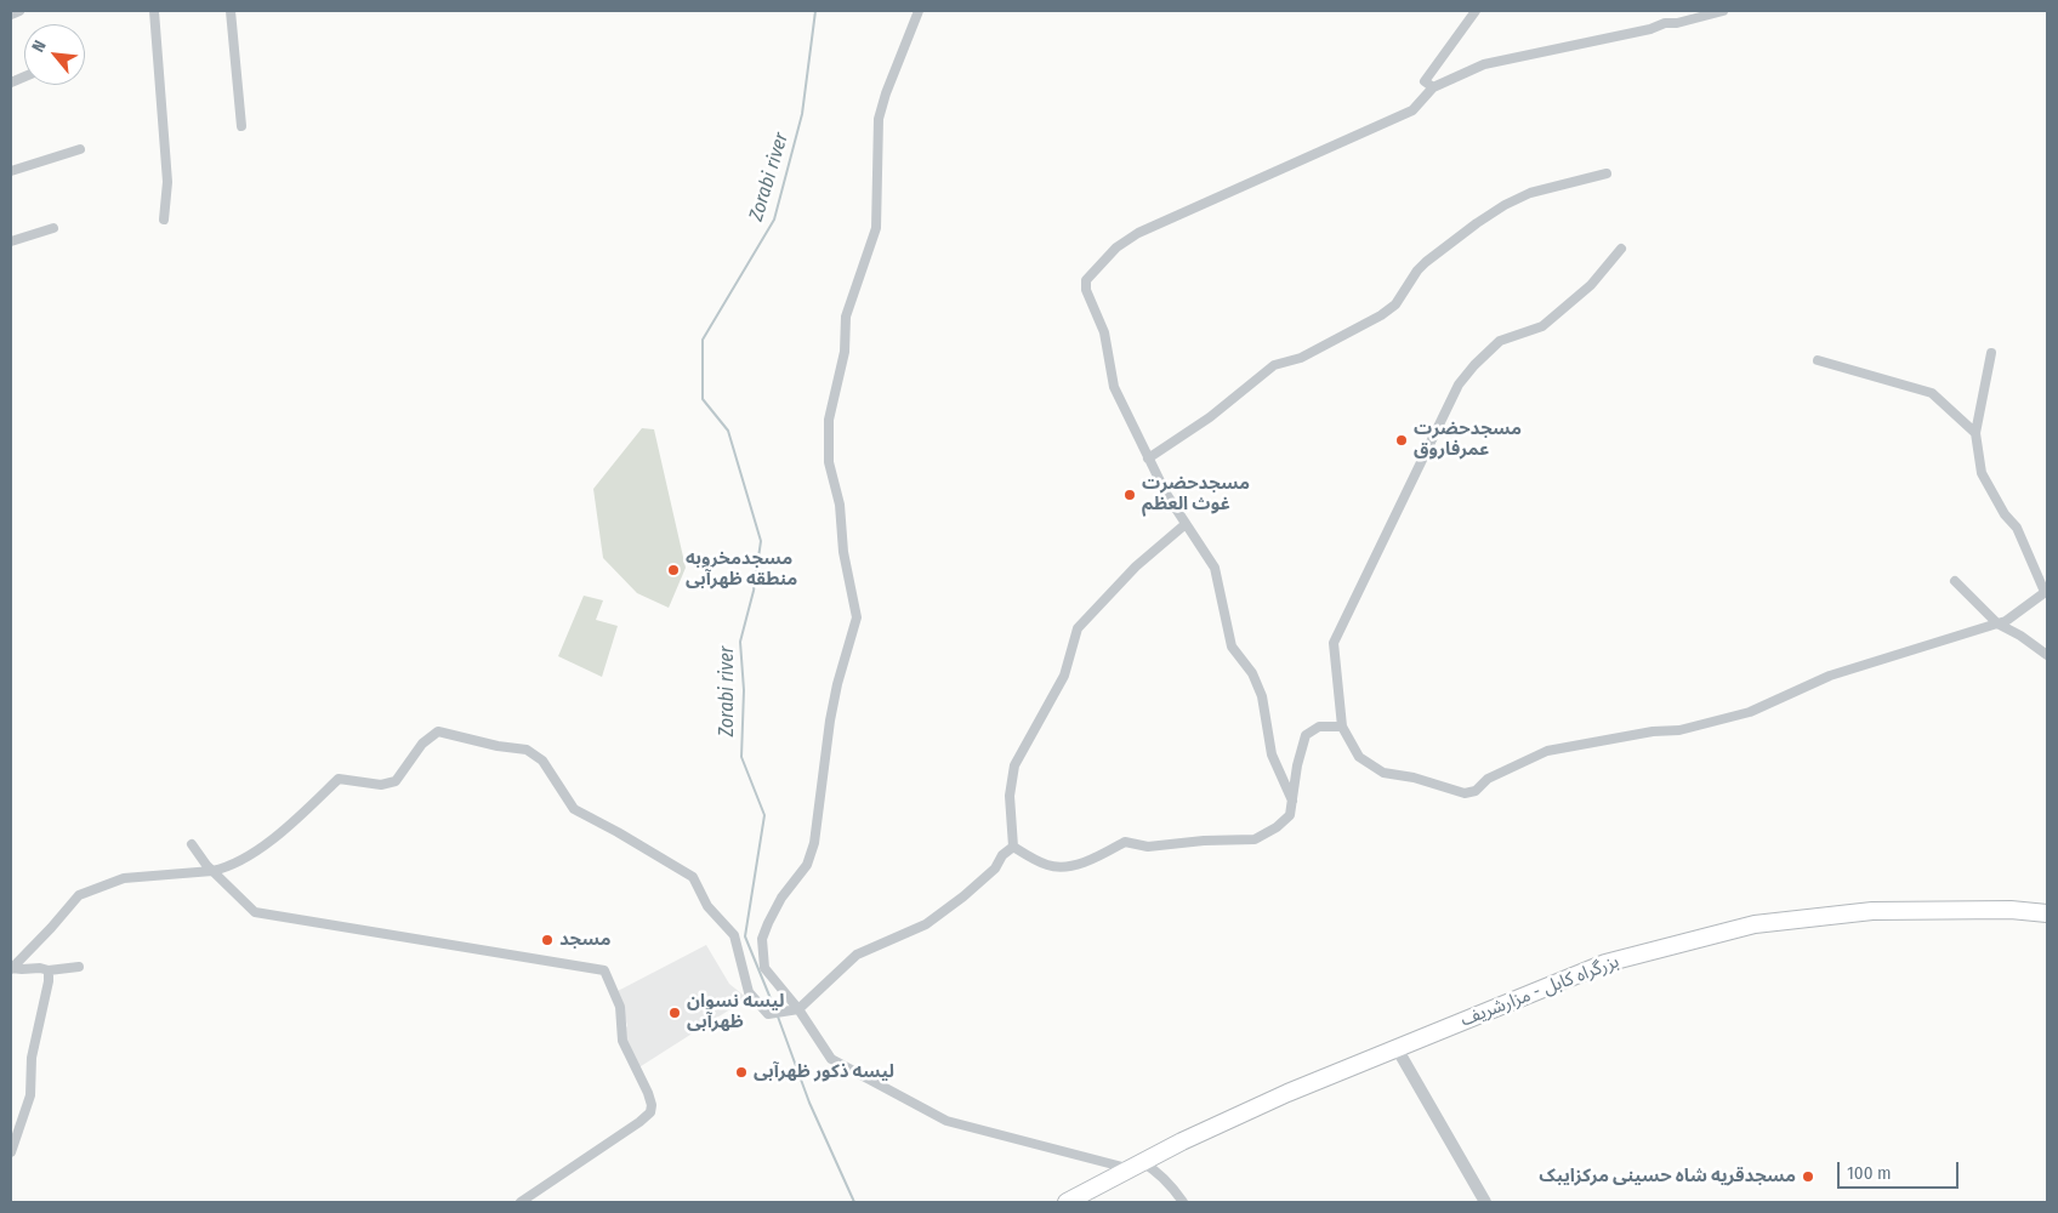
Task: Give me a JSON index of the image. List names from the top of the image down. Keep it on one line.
{"streets":{"highway":["بزرگراه کابل - مزارشریف"]},"water":["Zorabi river"],"places":["مسجدحضرت عمرفاروق","مسجدحضرت غوث العظم","مسجدمخروبه منطقه ظهرآبی","مسجد","لیسه نسوان ظهرآبی","لیسه ذکور ظهرآبی","مسجدقریه شاه حسینی مرکزایبک"],"scale_bar":"100 m","north":"top left"}
